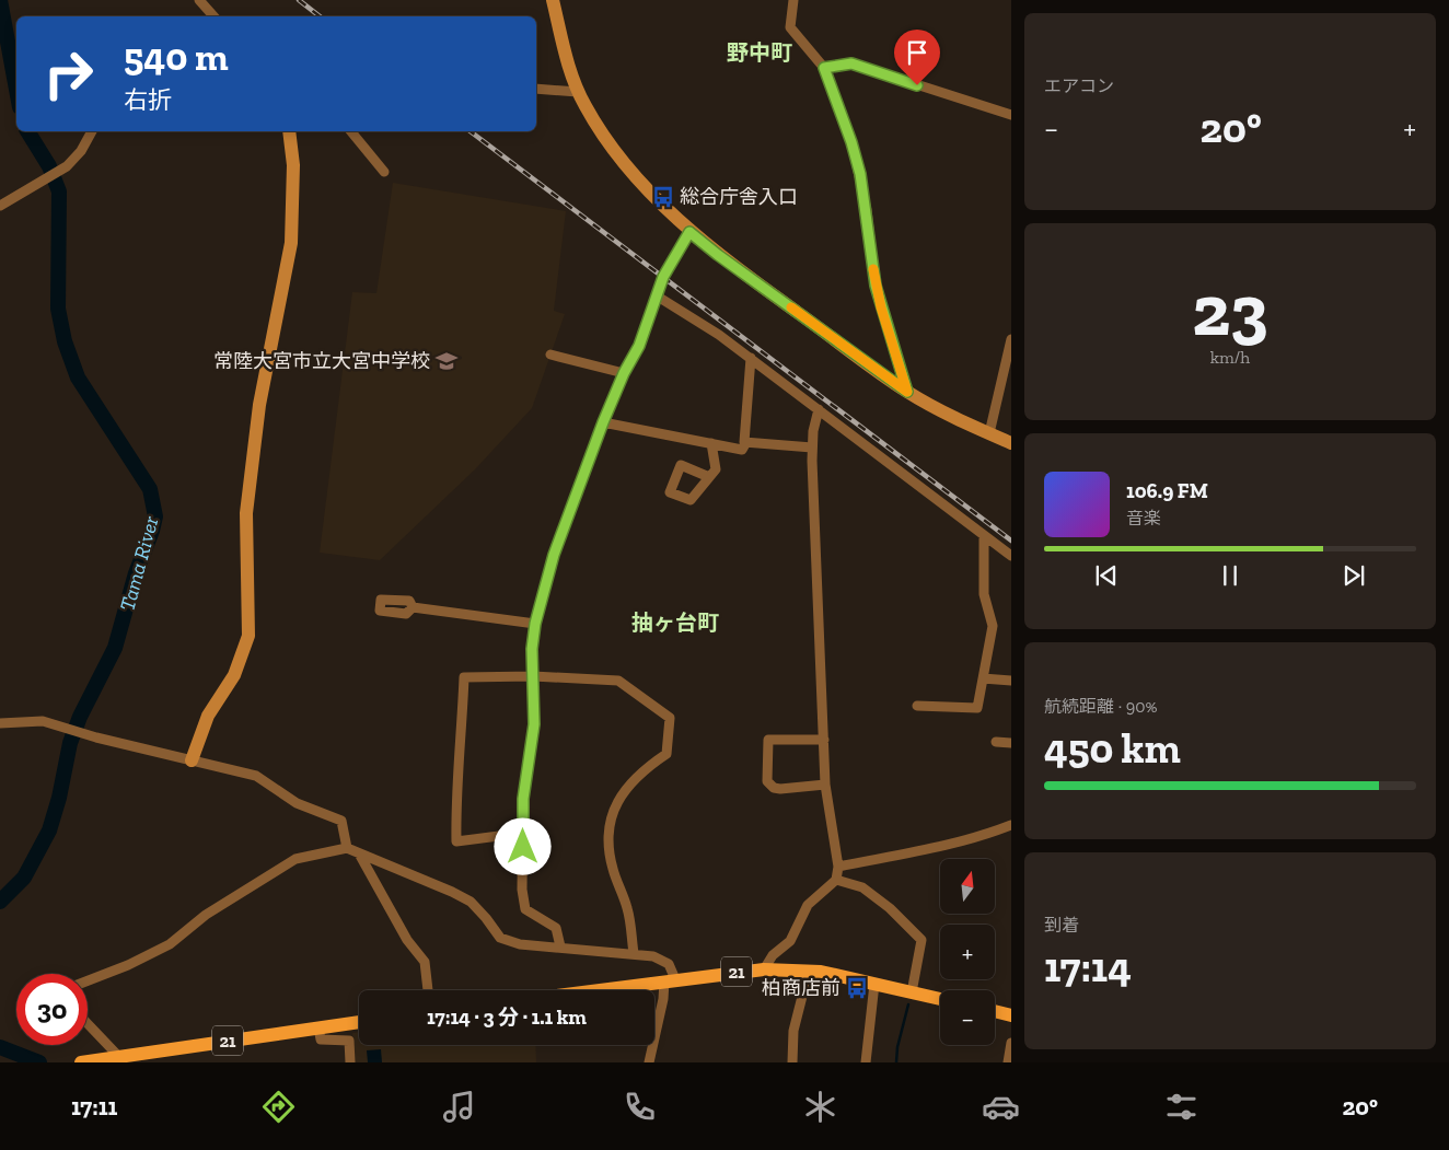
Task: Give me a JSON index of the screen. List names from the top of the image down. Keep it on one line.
{"streets":{"main road":["21"]},"districts":["野中町","抽ヶ台町"],"water":["Tama River"],"places":{"bus stop":["総合庁舎入口","柏商店前"],"school or university":["常陸大宮市立大宮中学校"]},"north":"top","page":{"tile":["エアコン",["23","km/h"],["航続距離 · 90%","450 km"],["到着","17:14"]],"turn":["540 m","右折"],"heat":["−","20°","+"],"song":["106.9 FM","音楽"],"map_buttons":["+","−"],"limit":"30","trip":"17:14 · 3 分 · 1.1 km","tabs":["17:11","20°"]}}
